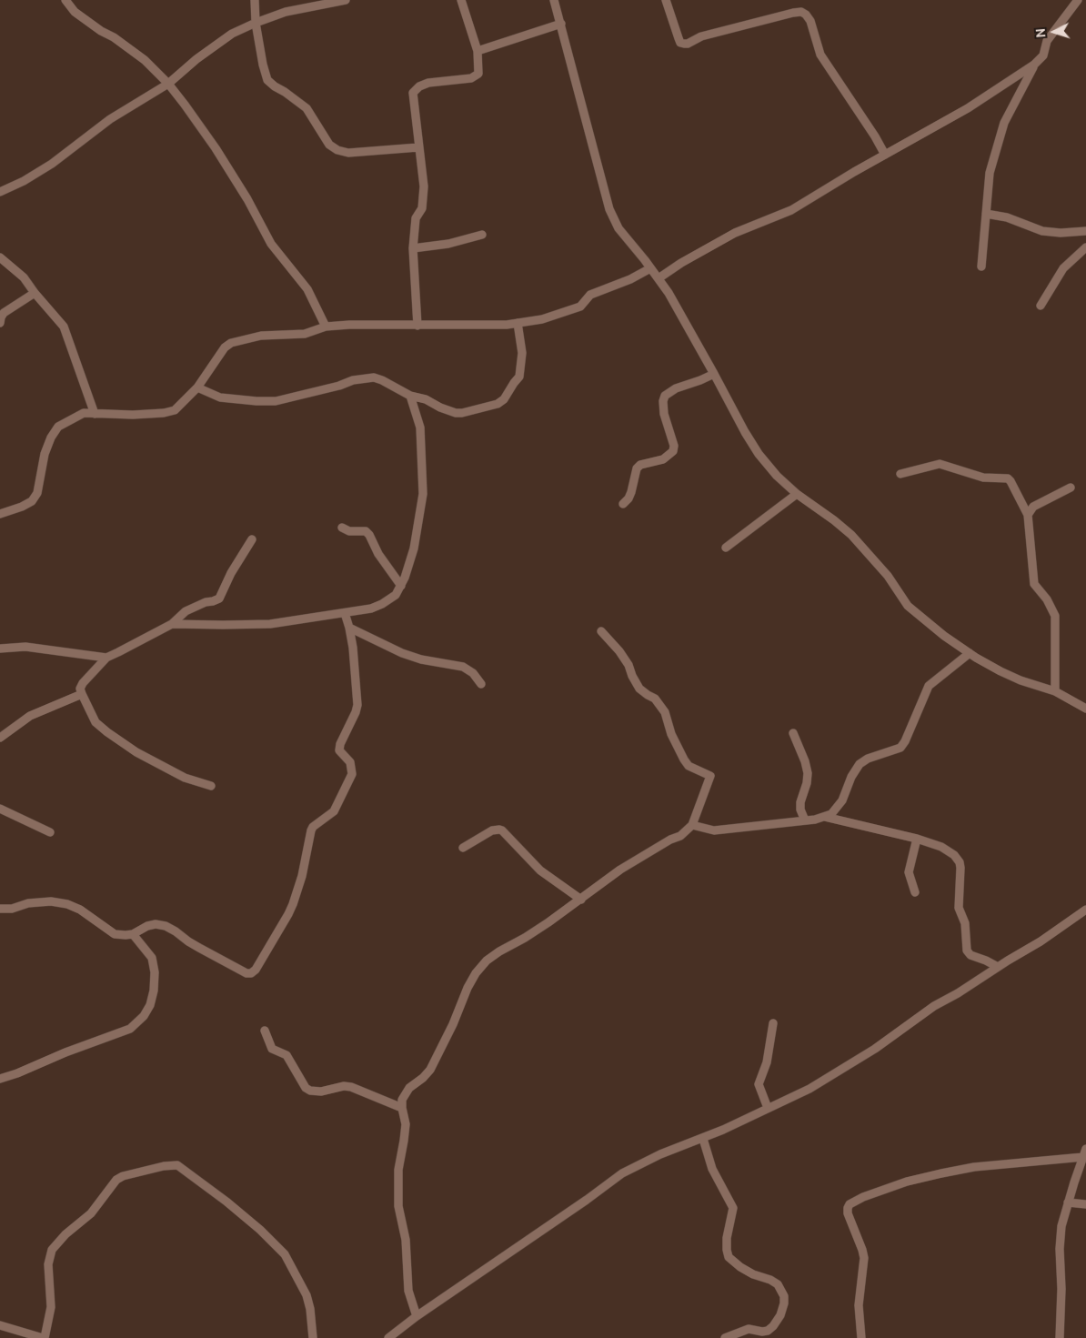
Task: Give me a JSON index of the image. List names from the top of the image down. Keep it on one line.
{"north":"left"}
